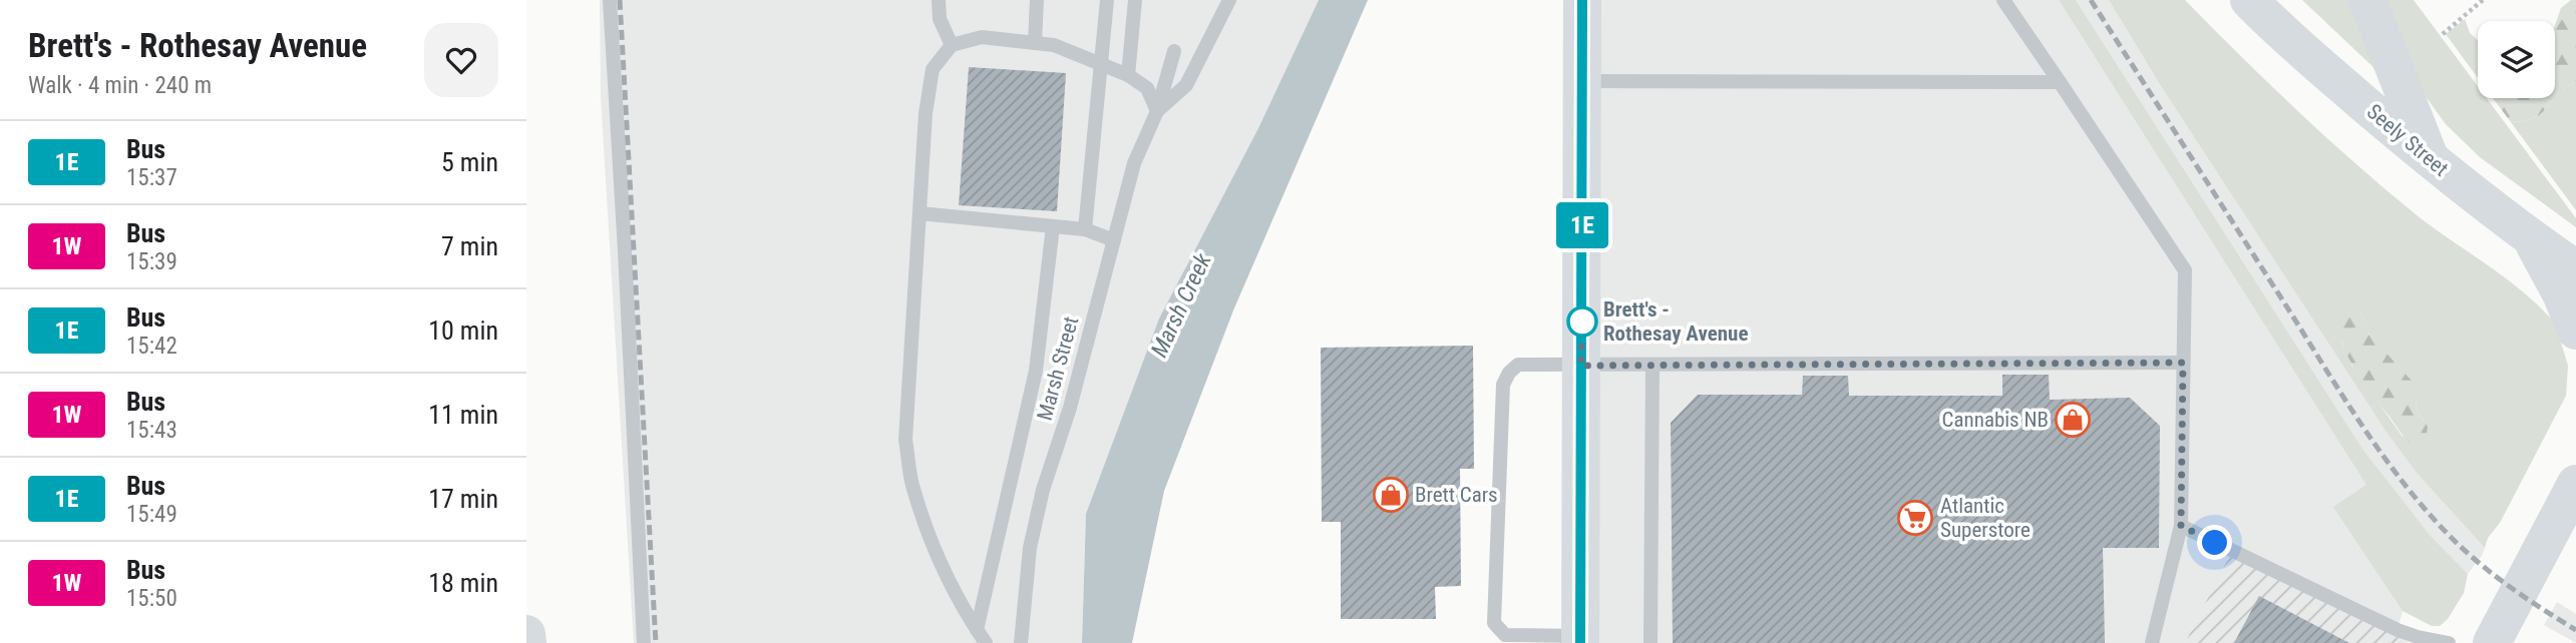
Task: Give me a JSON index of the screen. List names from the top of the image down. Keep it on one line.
{"streets":{"main road":["Seely Street"],"lane":["Marsh Street"]},"water":["Marsh Creek"],"places":{"other":["Brett's - Rothesay Avenue"],"shop":["Cannabis NB","Brett Cars"],"supermarket":["Atlantic Superstore"]},"lines":["bus line 1E"],"page":{"heading":["Brett's - Rothesay Avenue","Walk · 4 min · 240 m"],"on_map":"1E","list":[{"mark":"1E","name":"Bus","note":"15:37","value":"5 min"},{"mark":"1W","name":"Bus","note":"15:39","value":"7 min"},{"mark":"1E","name":"Bus","note":"15:42","value":"10 min"},{"mark":"1W","name":"Bus","note":"15:43","value":"11 min"},{"mark":"1E","name":"Bus","note":"15:49","value":"17 min"},{"mark":"1W","name":"Bus","note":"15:50","value":"18 min"}]}}
